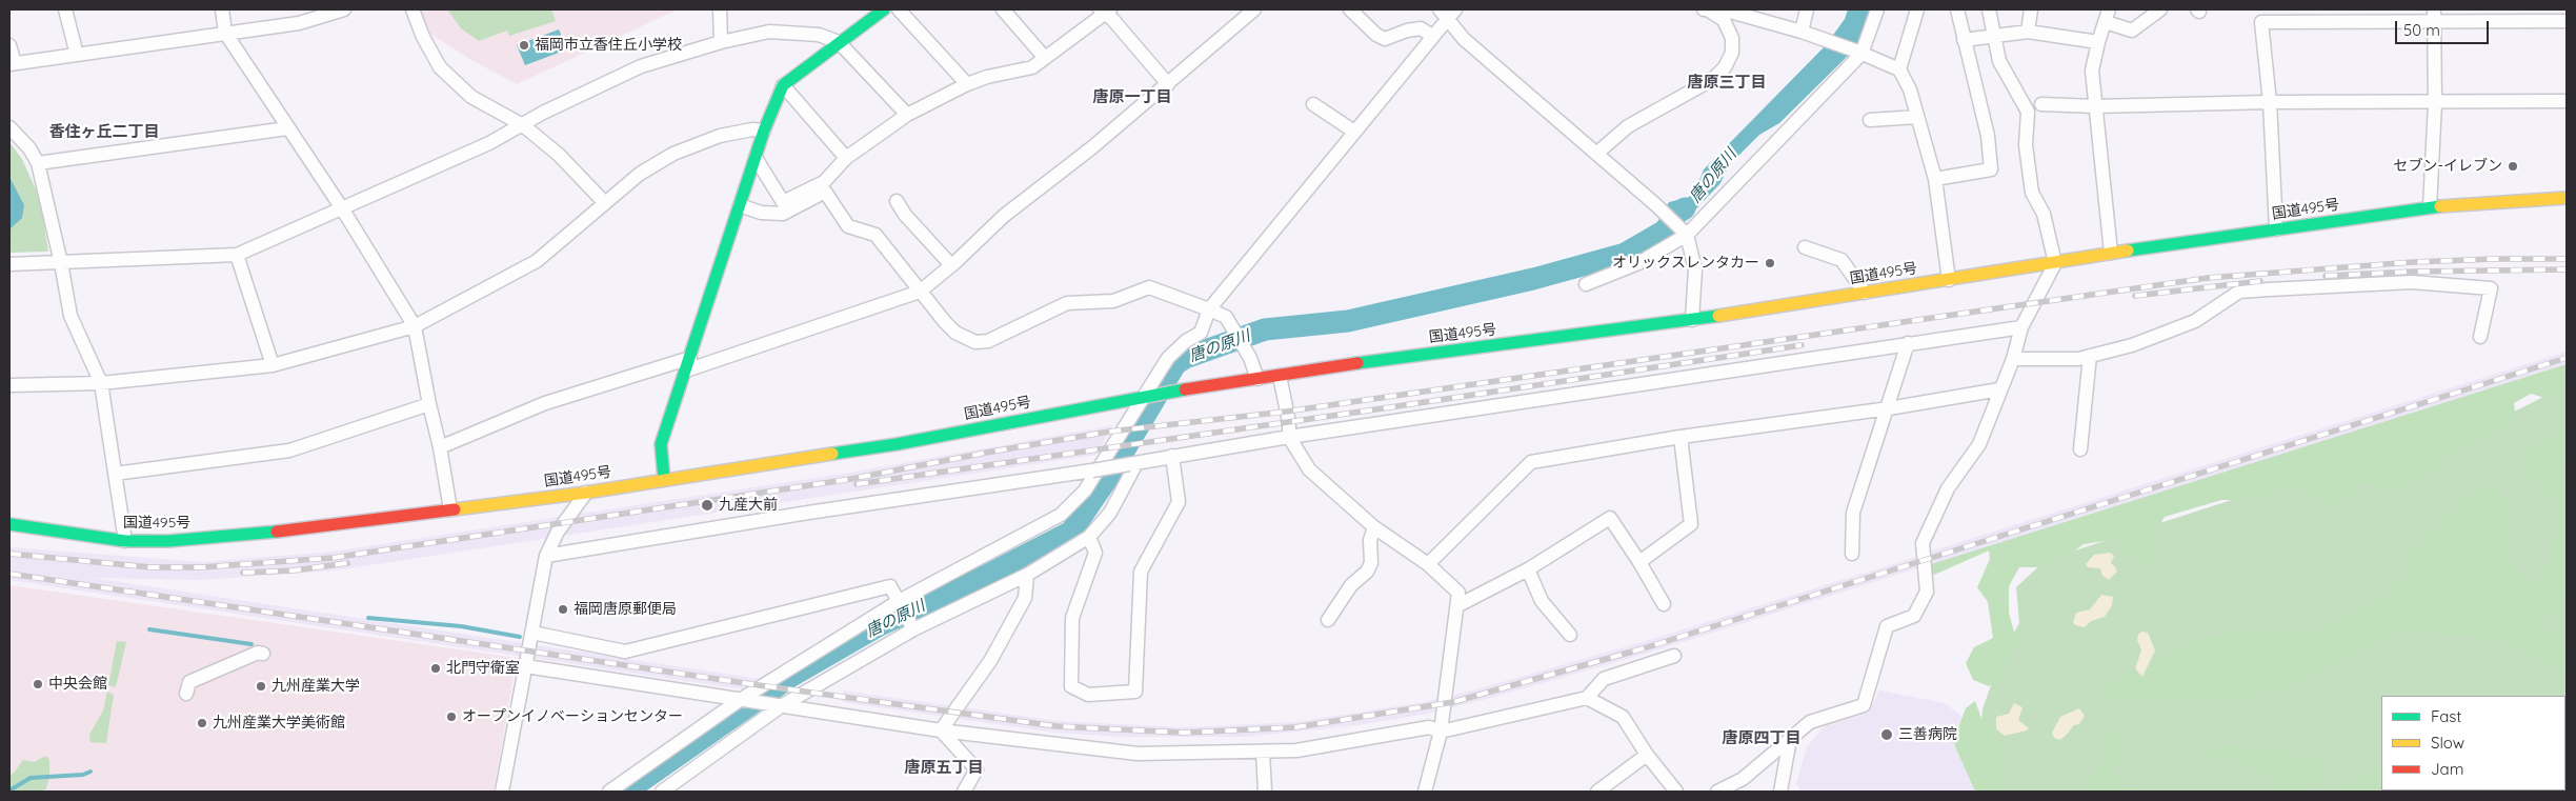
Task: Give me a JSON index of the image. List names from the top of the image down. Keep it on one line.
{"streets":{"main road":["国道495号"]},"districts":["唐原三丁目","唐原一丁目","香住ヶ丘二丁目","唐原四丁目","唐原五丁目"],"water":["唐の原川"],"places":["福岡市立香住丘小学校","セブン-イレブン","オリックスレンタカー","九産大前","福岡唐原郵便局","北門守衛室","中央会館","九州産業大学","オープンイノベーションセンター","九州産業大学美術館","三善病院"],"legend":["Fast","Slow","Jam"],"scale_bar":"50 m"}
